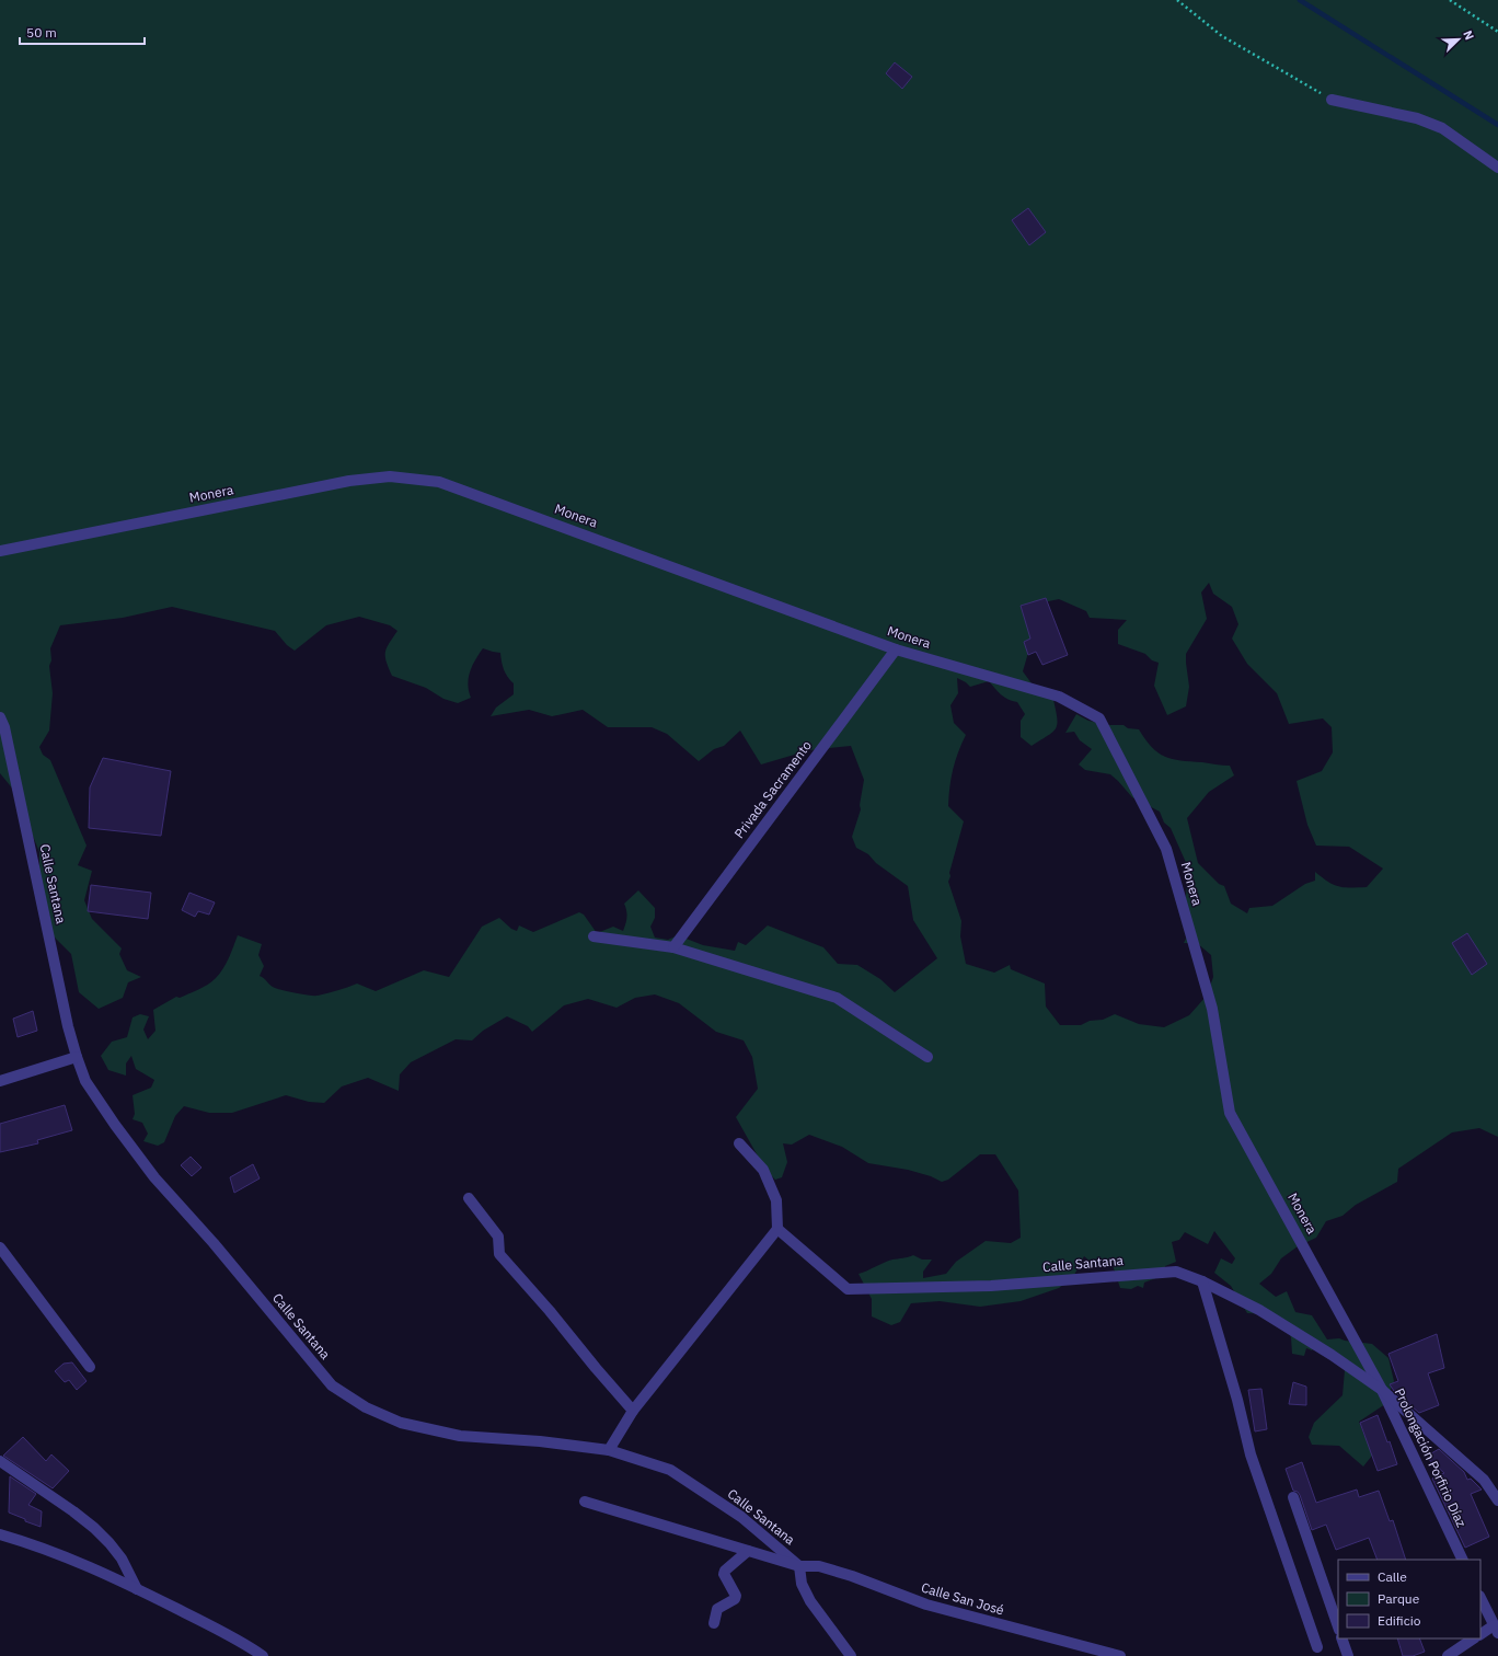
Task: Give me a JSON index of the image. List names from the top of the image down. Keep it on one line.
{"streets":{"street":["Monera","Privada Sacramento","Calle Santana","Prolongación Porfirio Díaz","Calle San José"]},"crossings":[["Monera","Privada Sacramento"],["Monera","Calle Santana"],["Monera","Prolongación Porfirio Díaz"],["Calle Santana","Prolongación Porfirio Díaz"],["Calle Santana","Calle San José"]],"legend":["Calle","Parque","Edificio"],"scale_bar":"50 m","north":"top right"}
